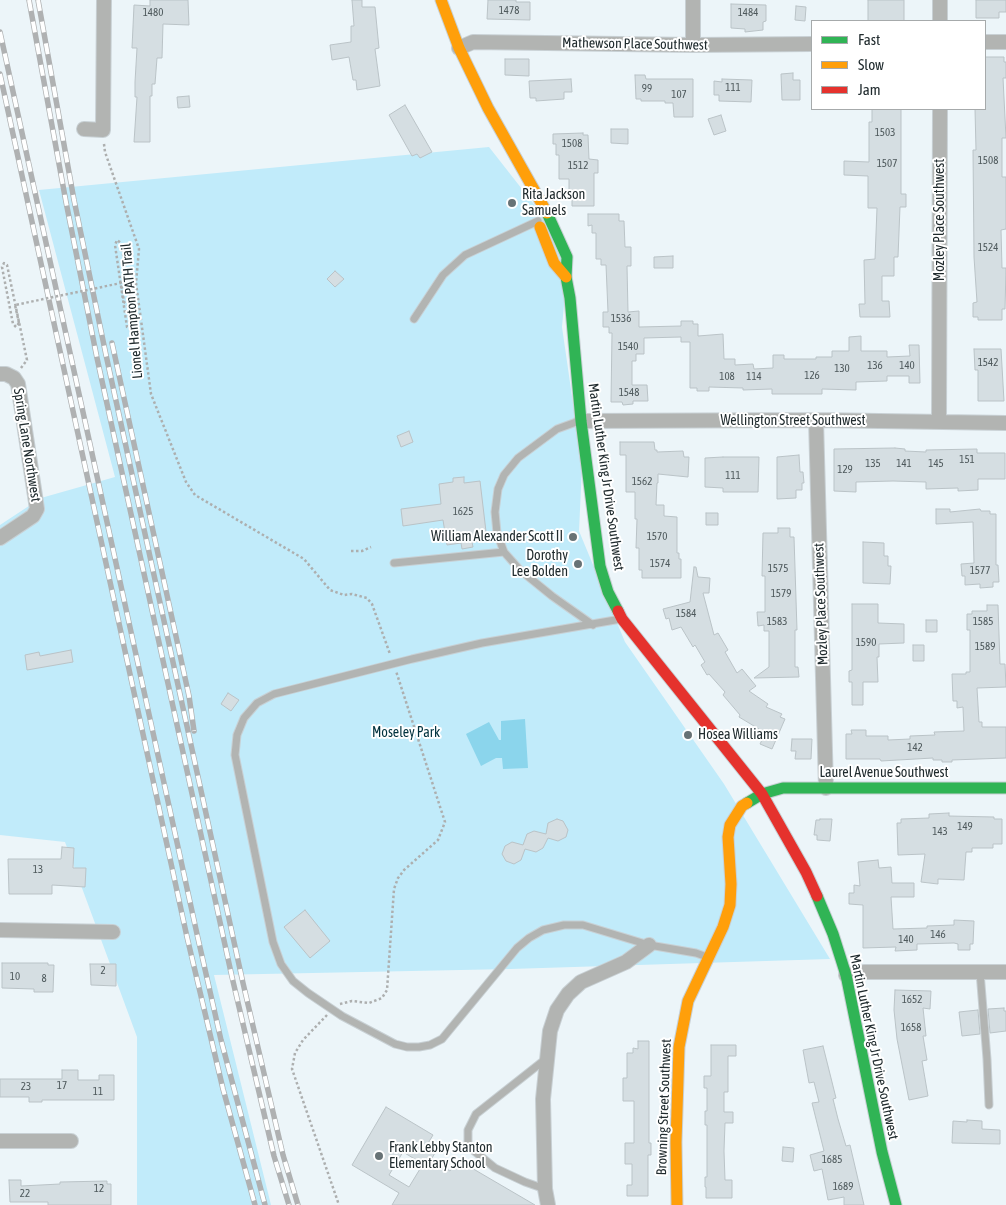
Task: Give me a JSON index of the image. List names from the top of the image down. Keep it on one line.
{"streets":{"main road":["Martin Luther King Jr Drive Southwest","Laurel Avenue Southwest","Browning Street Southwest"],"street":["Mathewson Place Southwest","Mozley Place Southwest","Wellington Street Southwest","Spring Lane Northwest"],"path":["Lionel Hampton PATH Trail"]},"crossings":[["Mathewson Place Southwest","Martin Luther King Jr Drive Southwest"],["Mozley Place Southwest","Wellington Street Southwest"],["Mozley Place Southwest","Laurel Avenue Southwest"],["Wellington Street Southwest","Martin Luther King Jr Drive Southwest"],["Martin Luther King Jr Drive Southwest","Laurel Avenue Southwest"],["Martin Luther King Jr Drive Southwest","Browning Street Southwest"],["Laurel Avenue Southwest","Browning Street Southwest"]],"parks":["Moseley Park"],"places":["Rita Jackson Samuels","William Alexander Scott II","Dorothy Lee Bolden","Hosea Williams","Frank Lebby Stanton Elementary School"],"house_numbers":["1478","1480","1484","111","99","107","1503","1508","1508","1507","1512","1524","1536","1540","1542","136","140","130","126","108","114","1548","151","135","141","145","129","111","1562","1625","1570","1574","1575","1577","1579","1584","1583","1585","1590","1589","142","149","143","13","146","140","2","10","8","1652","1658","17","23","11","1685","1689","12","22"],"legend":["Fast","Slow","Jam"]}
